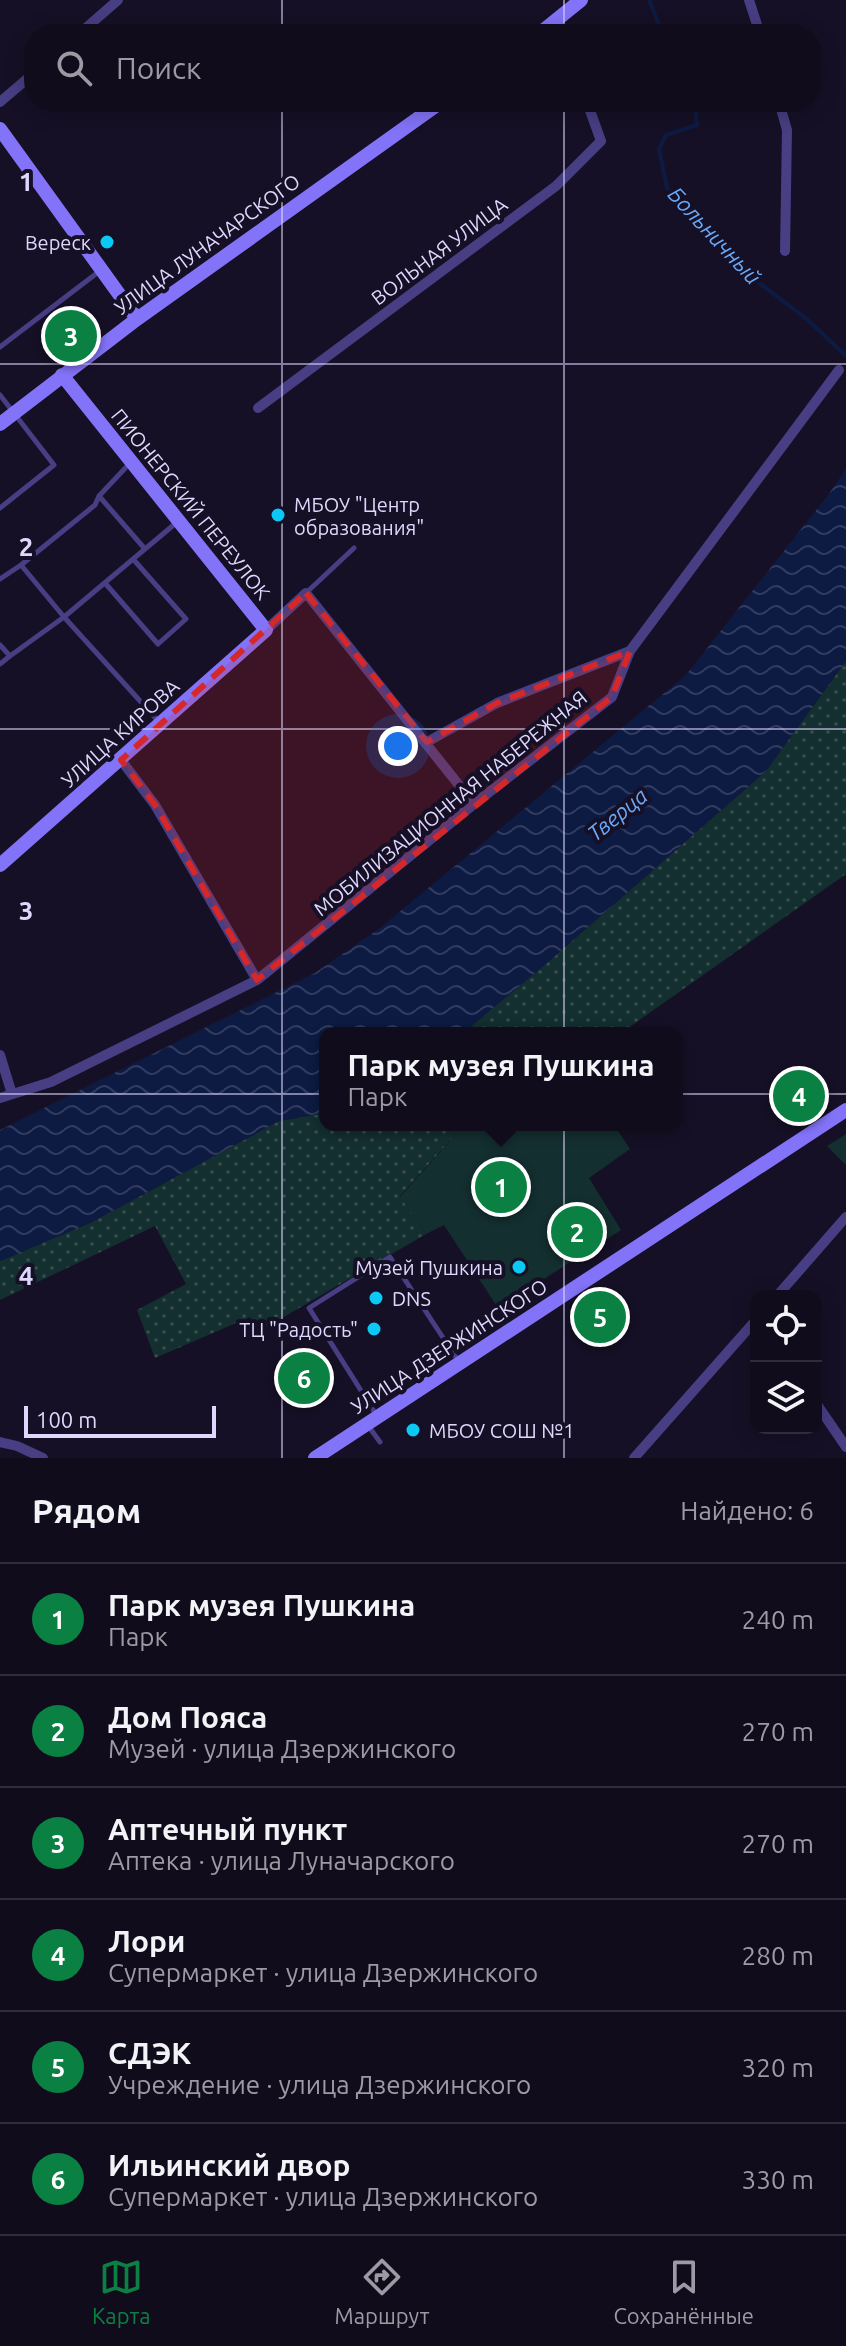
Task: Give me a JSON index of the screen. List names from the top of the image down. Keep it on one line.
{"streets":{"street":["УЛИЦА ЛУНАЧАРСКОГО","ВОЛЬНАЯ УЛИЦА","ПИОНЕРСКИЙ ПЕРЕУЛОК","УЛИЦА КИРОВА","МОБИЛИЗАЦИОННАЯ НАБЕРЕЖНАЯ","УЛИЦА ДЗЕРЖИНСКОГО"]},"crossings":[["УЛИЦА ЛУНАЧАРСКОГО","ПИОНЕРСКИЙ ПЕРЕУЛОК"],["ПИОНЕРСКИЙ ПЕРЕУЛОК","УЛИЦА КИРОВА"]],"water":["Больничный","Тверца"],"places":["Вереск","МБОУ \"Центр образования\"","Музей Пушкина","DNS","ТЦ \"Радость\"","МБОУ СОШ №1"],"scale_bar":"100 m","page":{"search":"Поиск","pins":["3","4","1","2","5","6"],"popup":["Парк музея Пушкина","Парк"],"scale":"100 m","heading":["Рядом","Найдено: 6"],"list":[{"mark":"1","name":"Парк музея Пушкина","note":"Парк","value":"240 m"},{"mark":"2","name":"Дом Пояса","note":"Музей · улица Дзержинского","value":"270 m"},{"mark":"3","name":"Аптечный пункт","note":"Аптека · улица Луначарского","value":"270 m"},{"mark":"4","name":"Лори","note":"Супермаркет · улица Дзержинского","value":"280 m"},{"mark":"5","name":"СДЭК","note":"Учреждение · улица Дзержинского","value":"320 m"},{"mark":"6","name":"Ильинский двор","note":"Супермаркет · улица Дзержинского","value":"330 m"}],"nav":["Карта","Маршрут","Сохранённые"]},"grid":{"rows":["1","2","3","4"]}}
